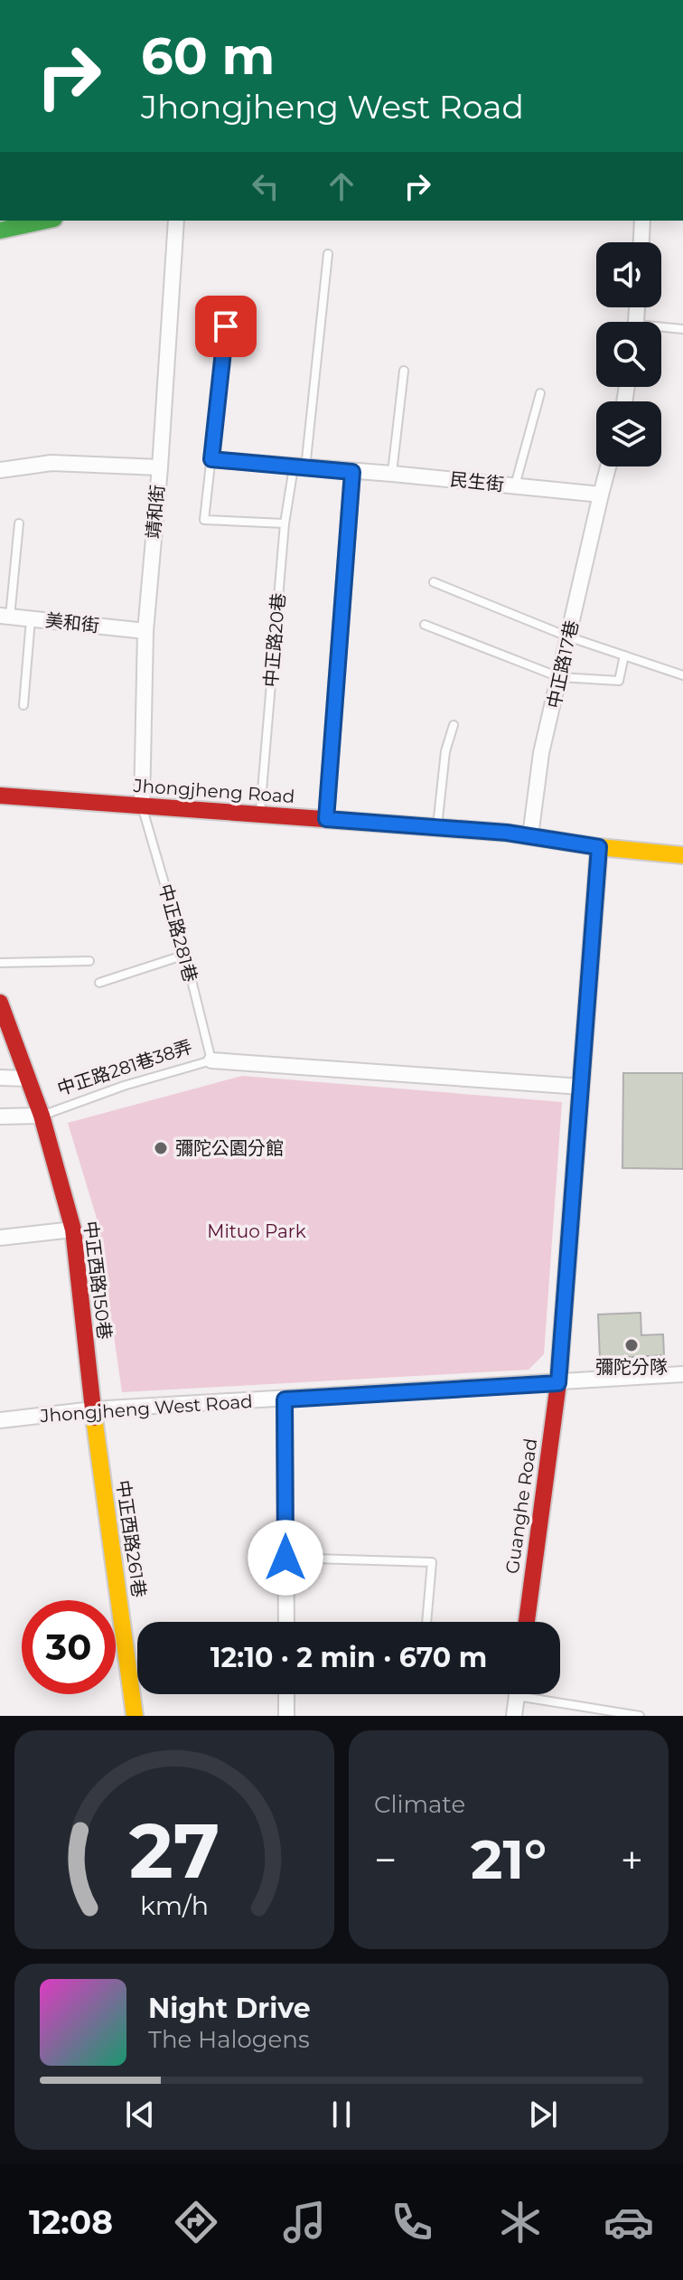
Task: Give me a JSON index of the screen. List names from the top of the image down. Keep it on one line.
{"streets":{"street":["民生街","靖和街","美和街","中正路17巷","Jhongjheng Road","中正路281巷38弄","中正西路150巷","Jhongjheng West Road","Guanghe Road","中正西路261巷"],"lane":["中正路20巷","中正路281巷"]},"crossings":[["民生街","中正路17巷"],["靖和街","美和街"],["靖和街","Jhongjheng Road"],["靖和街","中正路281巷"],["中正路20巷","Jhongjheng Road"],["中正路17巷","Jhongjheng Road"],["Jhongjheng Road","中正路281巷"],["Jhongjheng Road","Guanghe Road"],["中正路281巷","中正路281巷38弄"],["中正路281巷38弄","中正西路150巷"],["中正西路150巷","Jhongjheng West Road"],["中正西路150巷","中正西路261巷"],["Jhongjheng West Road","Guanghe Road"],["Jhongjheng West Road","中正西路261巷"]],"parks":["Mituo Park"],"places":["彌陀公園分館","彌陀分隊"],"page":{"turn":["60 m","Jhongjheng West Road"],"limit":"30","trip":"12:10 · 2 min · 670 m","tile":"Climate","heat":["−","21°","+"],"song":["Night Drive","The Halogens"],"tabs":"12:08","gauge":["27","km/h"]}}
